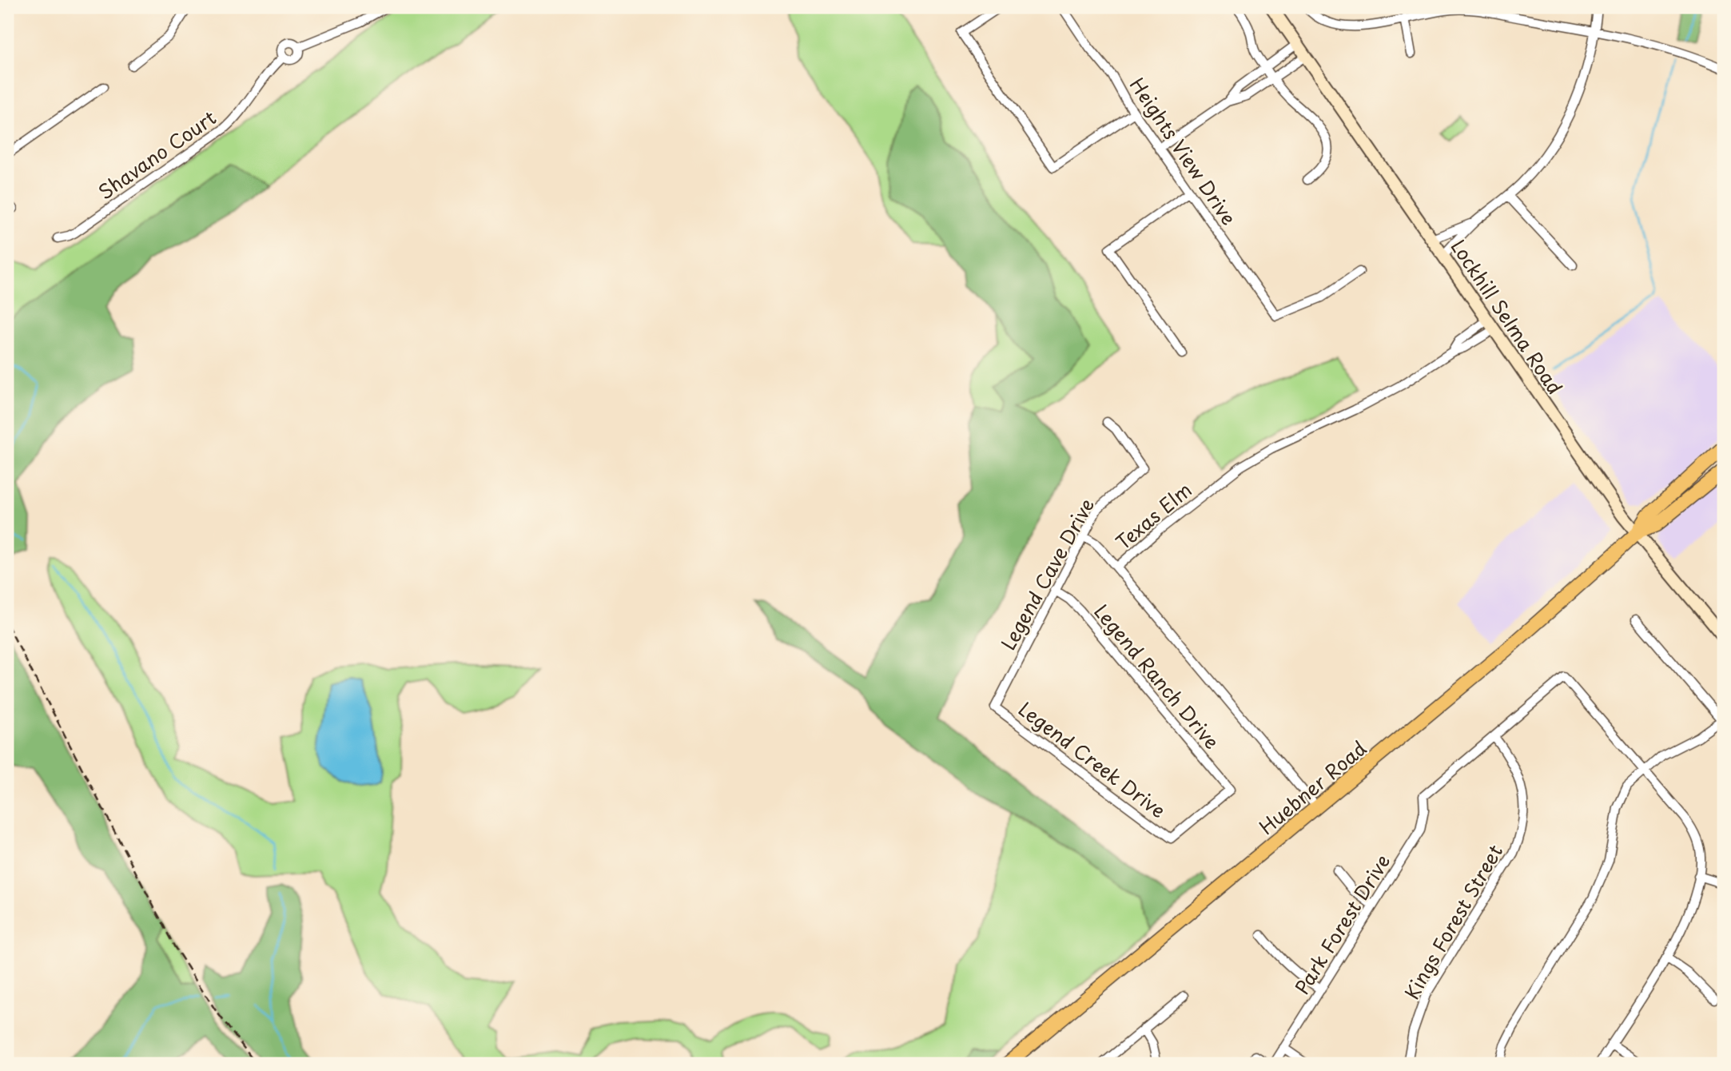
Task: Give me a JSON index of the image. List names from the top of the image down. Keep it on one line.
{"streets":{"main road":["Lockhill Selma Road","Huebner Road"],"street":["Heights View Drive","Shavano Court","Texas Elm","Legend Cave Drive","Legend Ranch Drive","Legend Creek Drive","Kings Forest Street","Park Forest Drive"]},"crossings":[["Lockhill Selma Road","Texas Elm"],["Lockhill Selma Road","Huebner Road"],["Texas Elm","Huebner Road"],["Legend Cave Drive","Legend Ranch Drive"],["Legend Cave Drive","Legend Creek Drive"],["Legend Ranch Drive","Legend Creek Drive"],["Kings Forest Street","Park Forest Drive"]]}
